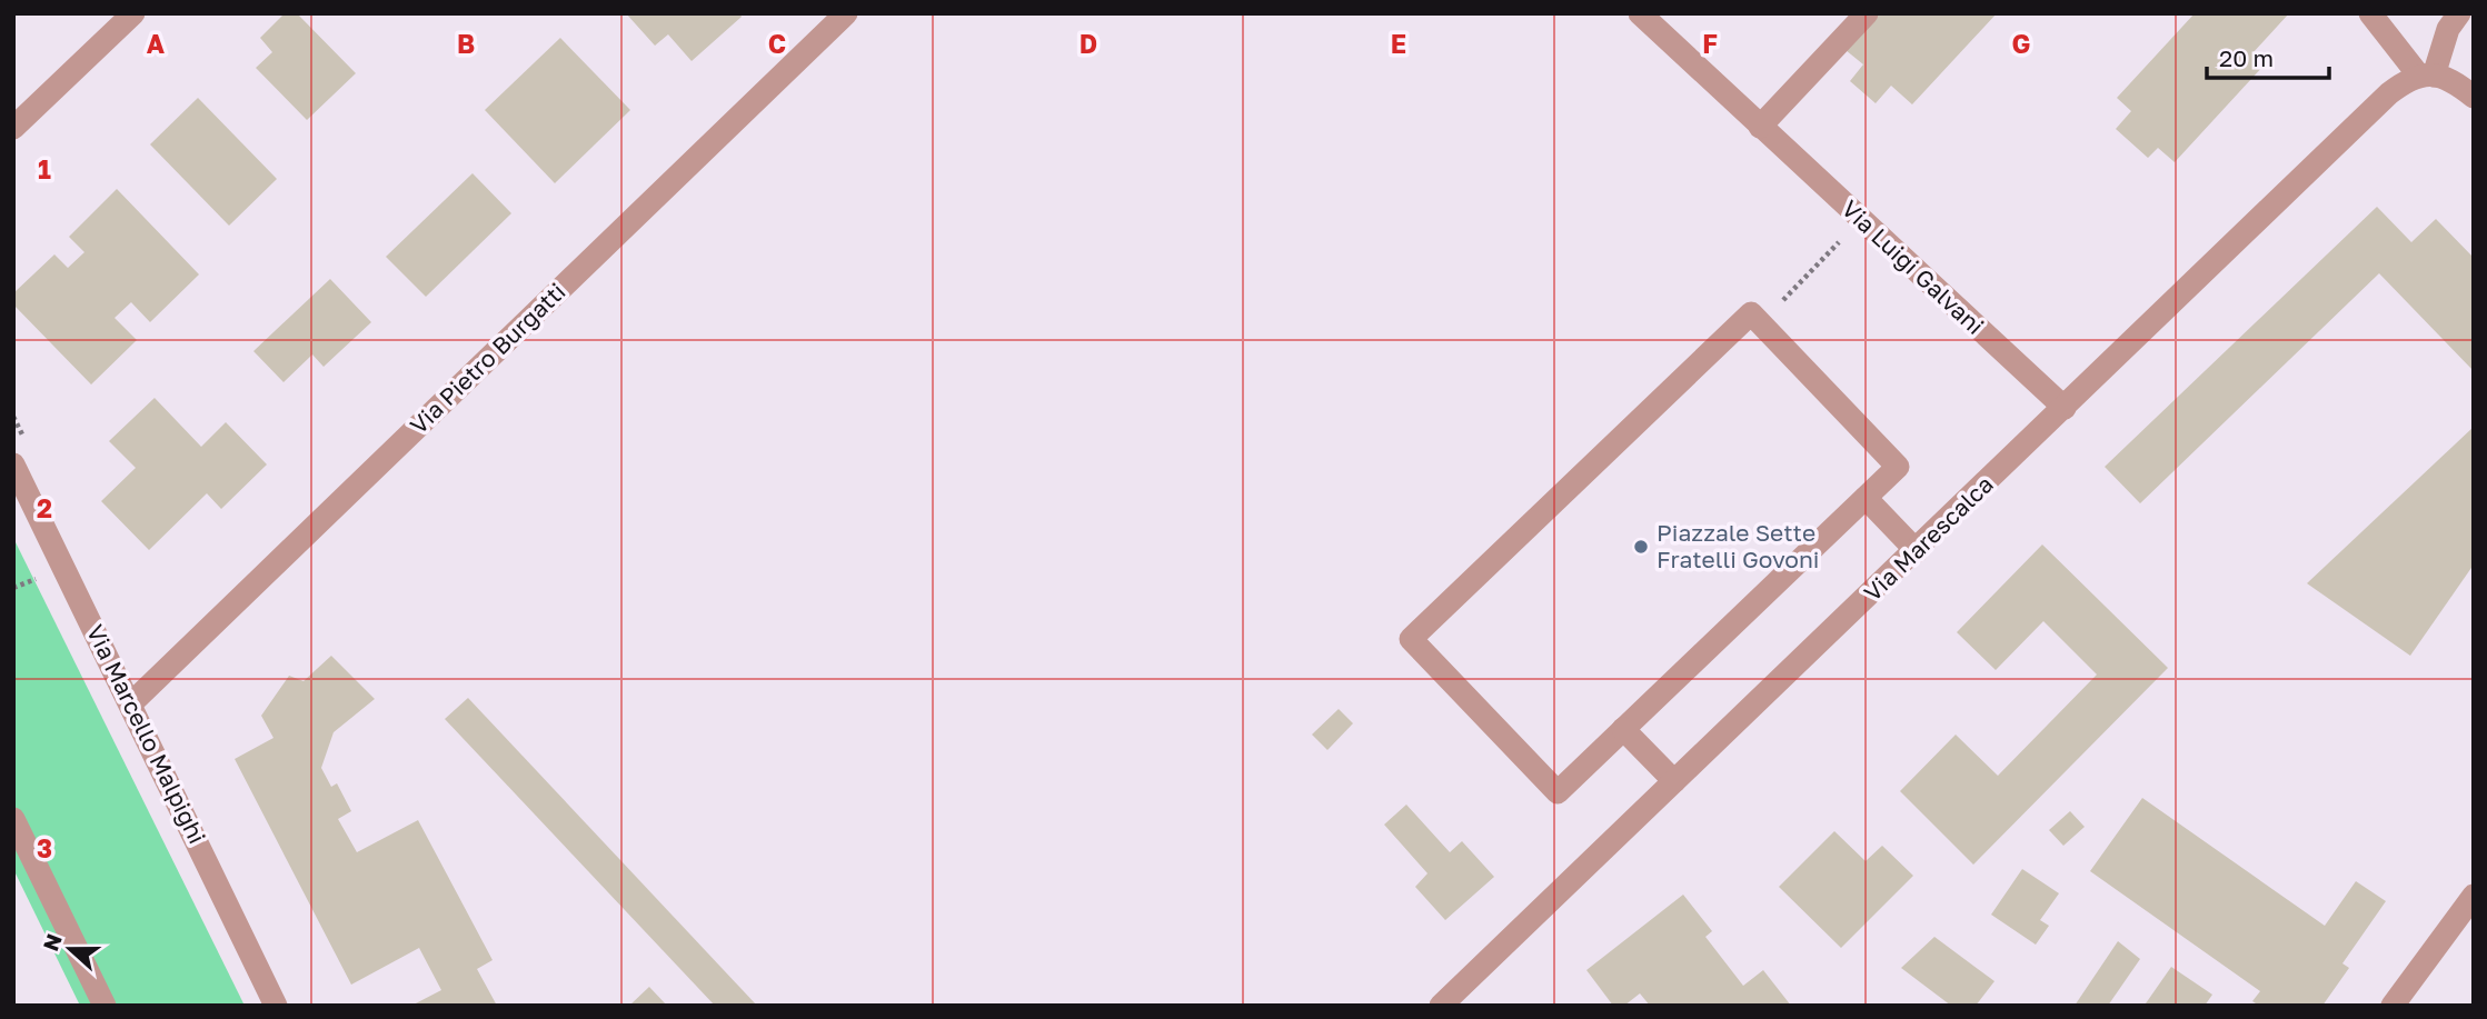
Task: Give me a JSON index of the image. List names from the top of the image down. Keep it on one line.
{"streets":{"street":["Via Luigi Galvani","Via Pietro Burgatti","Via Marescalca","Via Marcello Malpighi"]},"crossings":[["Via Luigi Galvani","Via Marescalca"],["Via Pietro Burgatti","Via Marcello Malpighi"]],"places":["Piazzale Sette Fratelli Govoni"],"scale_bar":"20 m","north":"left","grid":{"columns":["A","B","C","D","E","F","G"],"rows":["1","2","3"]}}
